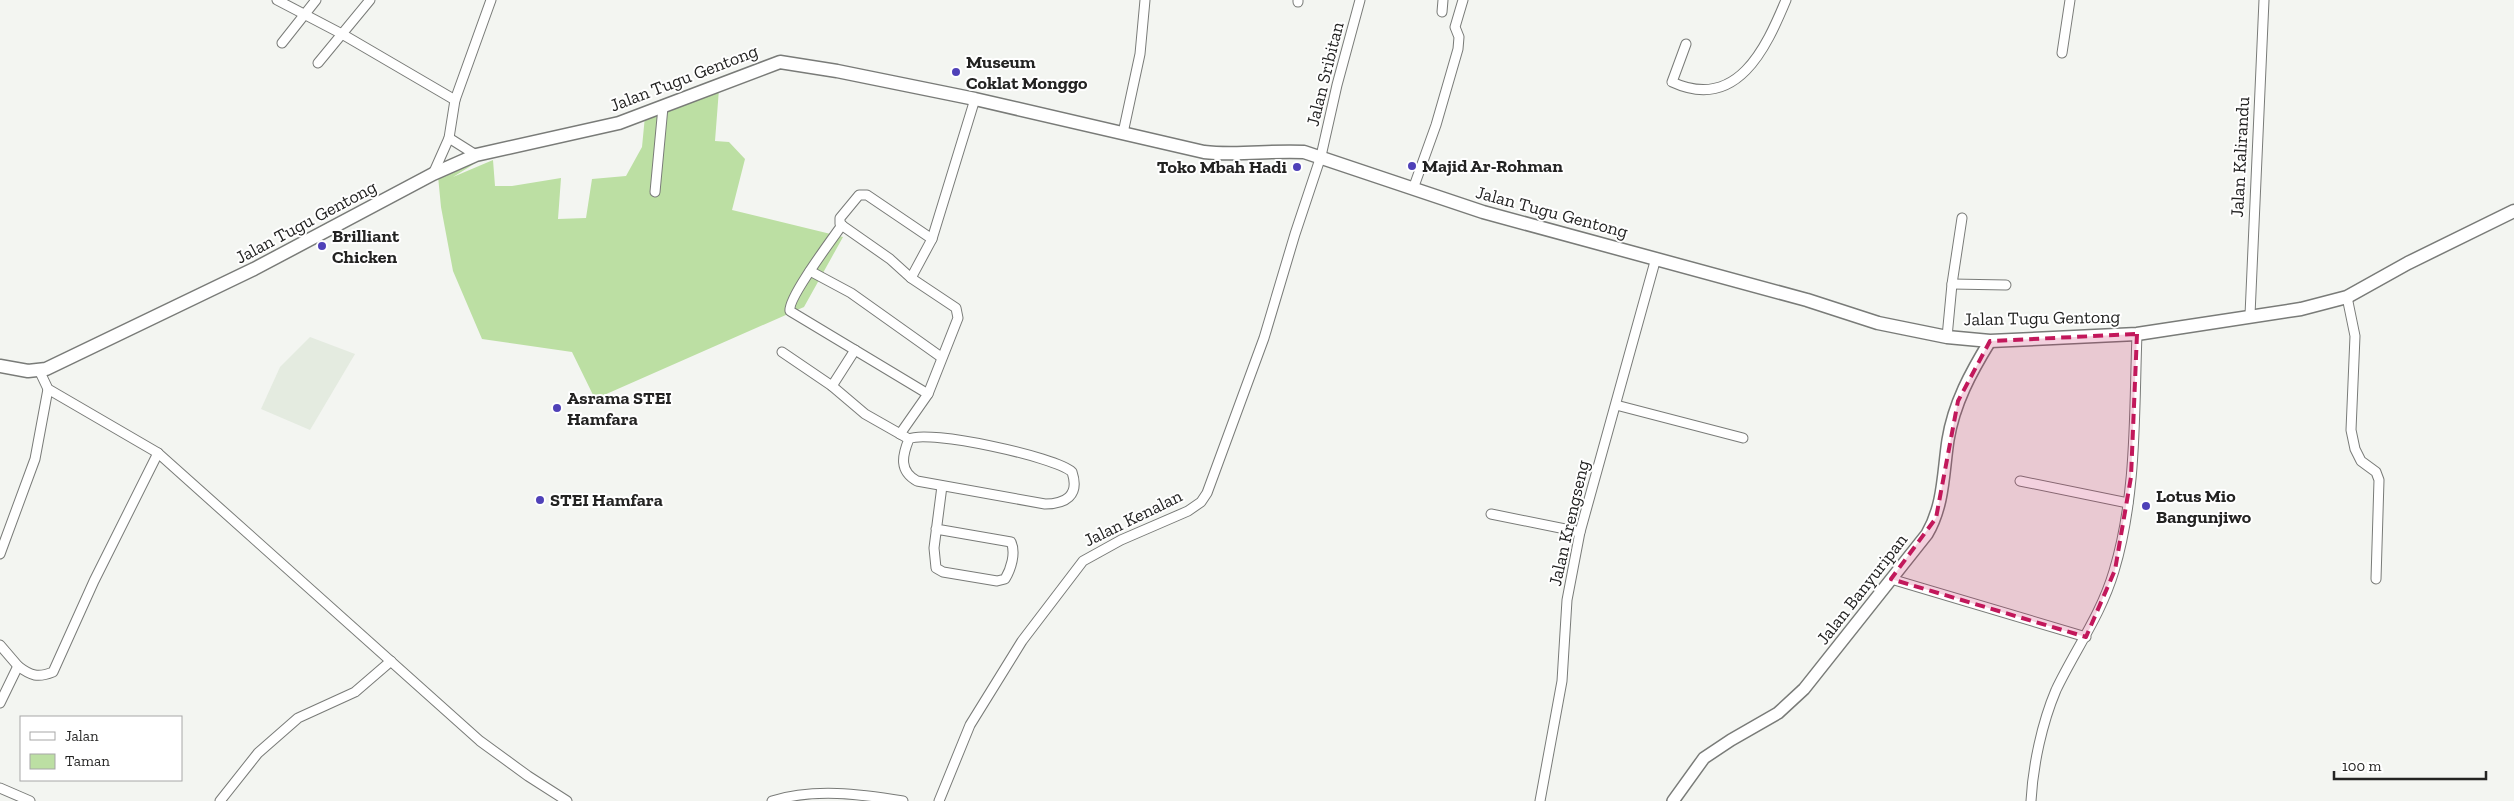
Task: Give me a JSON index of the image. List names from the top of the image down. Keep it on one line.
{"streets":{"main road":["Jalan Tugu Gentong"],"street":["Jalan Sribitan","Jalan Kalirandu","Jalan Kenalan","Jalan Krengseng","Jalan Banyuripan"]},"crossings":[["Jalan Sribitan","Jalan Tugu Gentong"],["Jalan Sribitan","Jalan Kenalan"],["Jalan Tugu Gentong","Jalan Kalirandu"],["Jalan Tugu Gentong","Jalan Kenalan"],["Jalan Tugu Gentong","Jalan Krengseng"],["Jalan Tugu Gentong","Jalan Banyuripan"]],"places":["Museum Coklat Monggo","Majid Ar-Rohman","Toko Mbah Hadi","Brilliant Chicken","Asrama STEI Hamfara","STEI Hamfara","Lotus Mio Bangunjiwo"],"legend":["Jalan","Taman"],"scale_bar":"100 m"}
